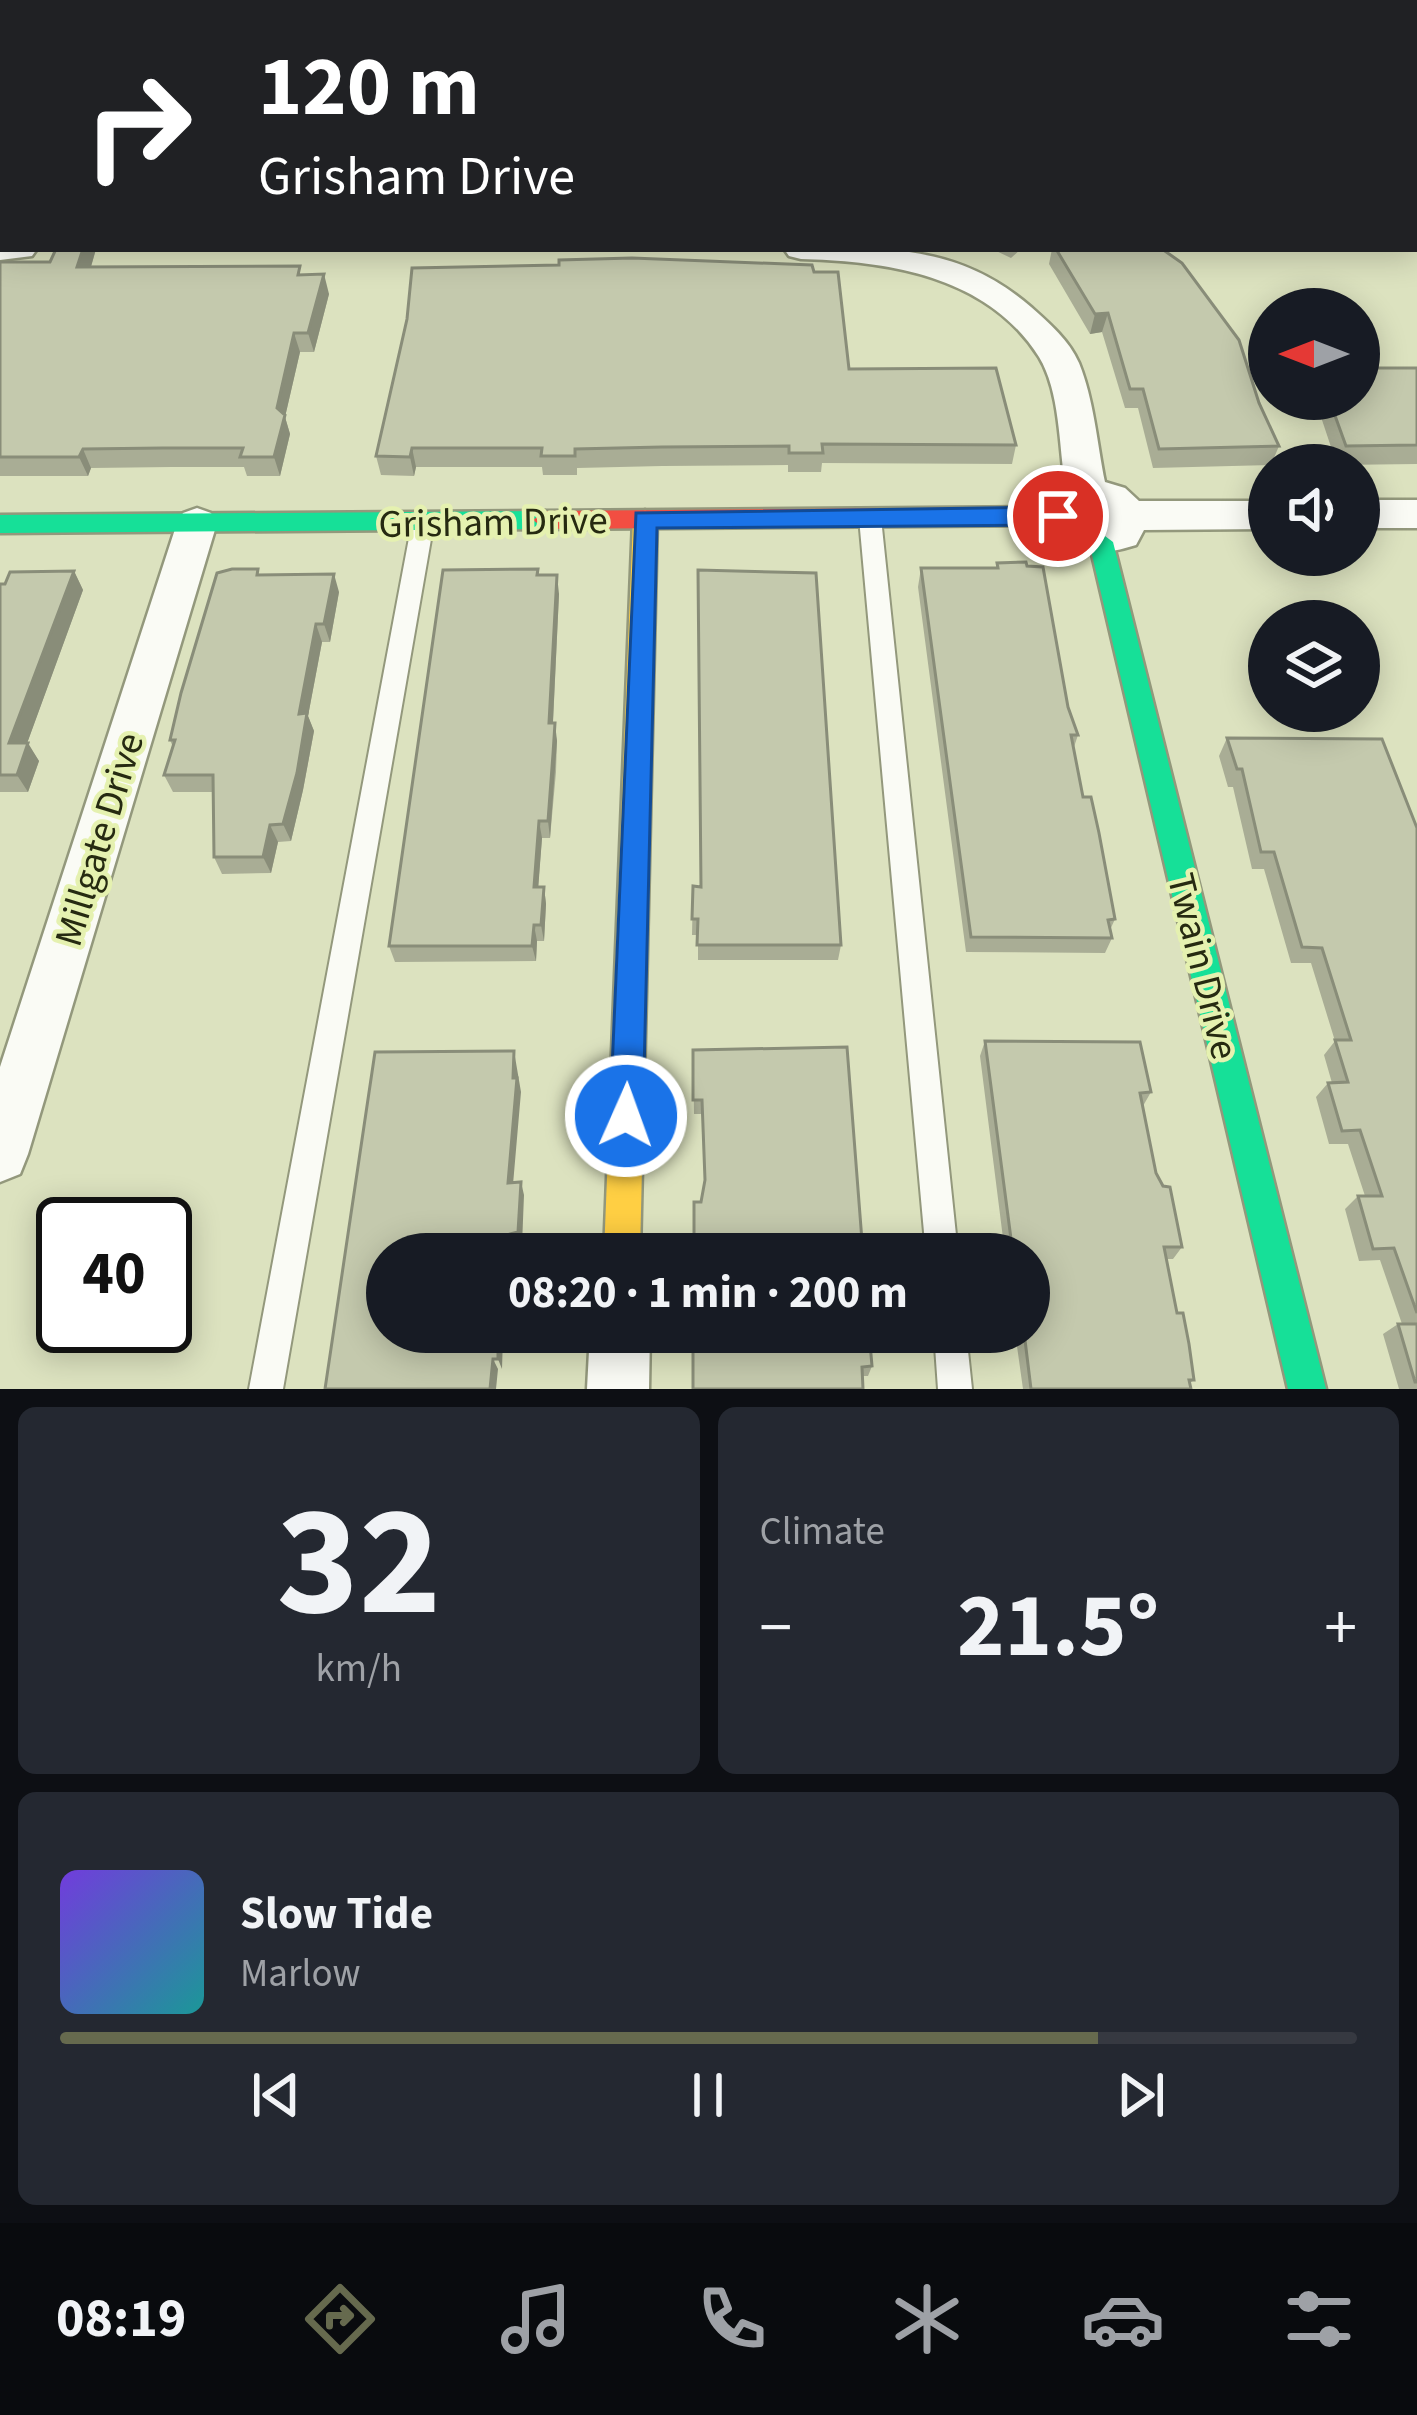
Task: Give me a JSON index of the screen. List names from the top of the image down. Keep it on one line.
{"streets":{"street":["Grisham Drive","Millgate Drive","Twain Drive"]},"crossings":[["Grisham Drive","Millgate Drive"]],"north":"left","page":{"turn":["120 m","Grisham Drive"],"limit":"40","trip":"08:20 · 1 min · 200 m","tile":[["32","km/h"],"Climate"],"heat":["−","21.5°","+"],"song":["Slow Tide","Marlow"],"tabs":"08:19"}}
